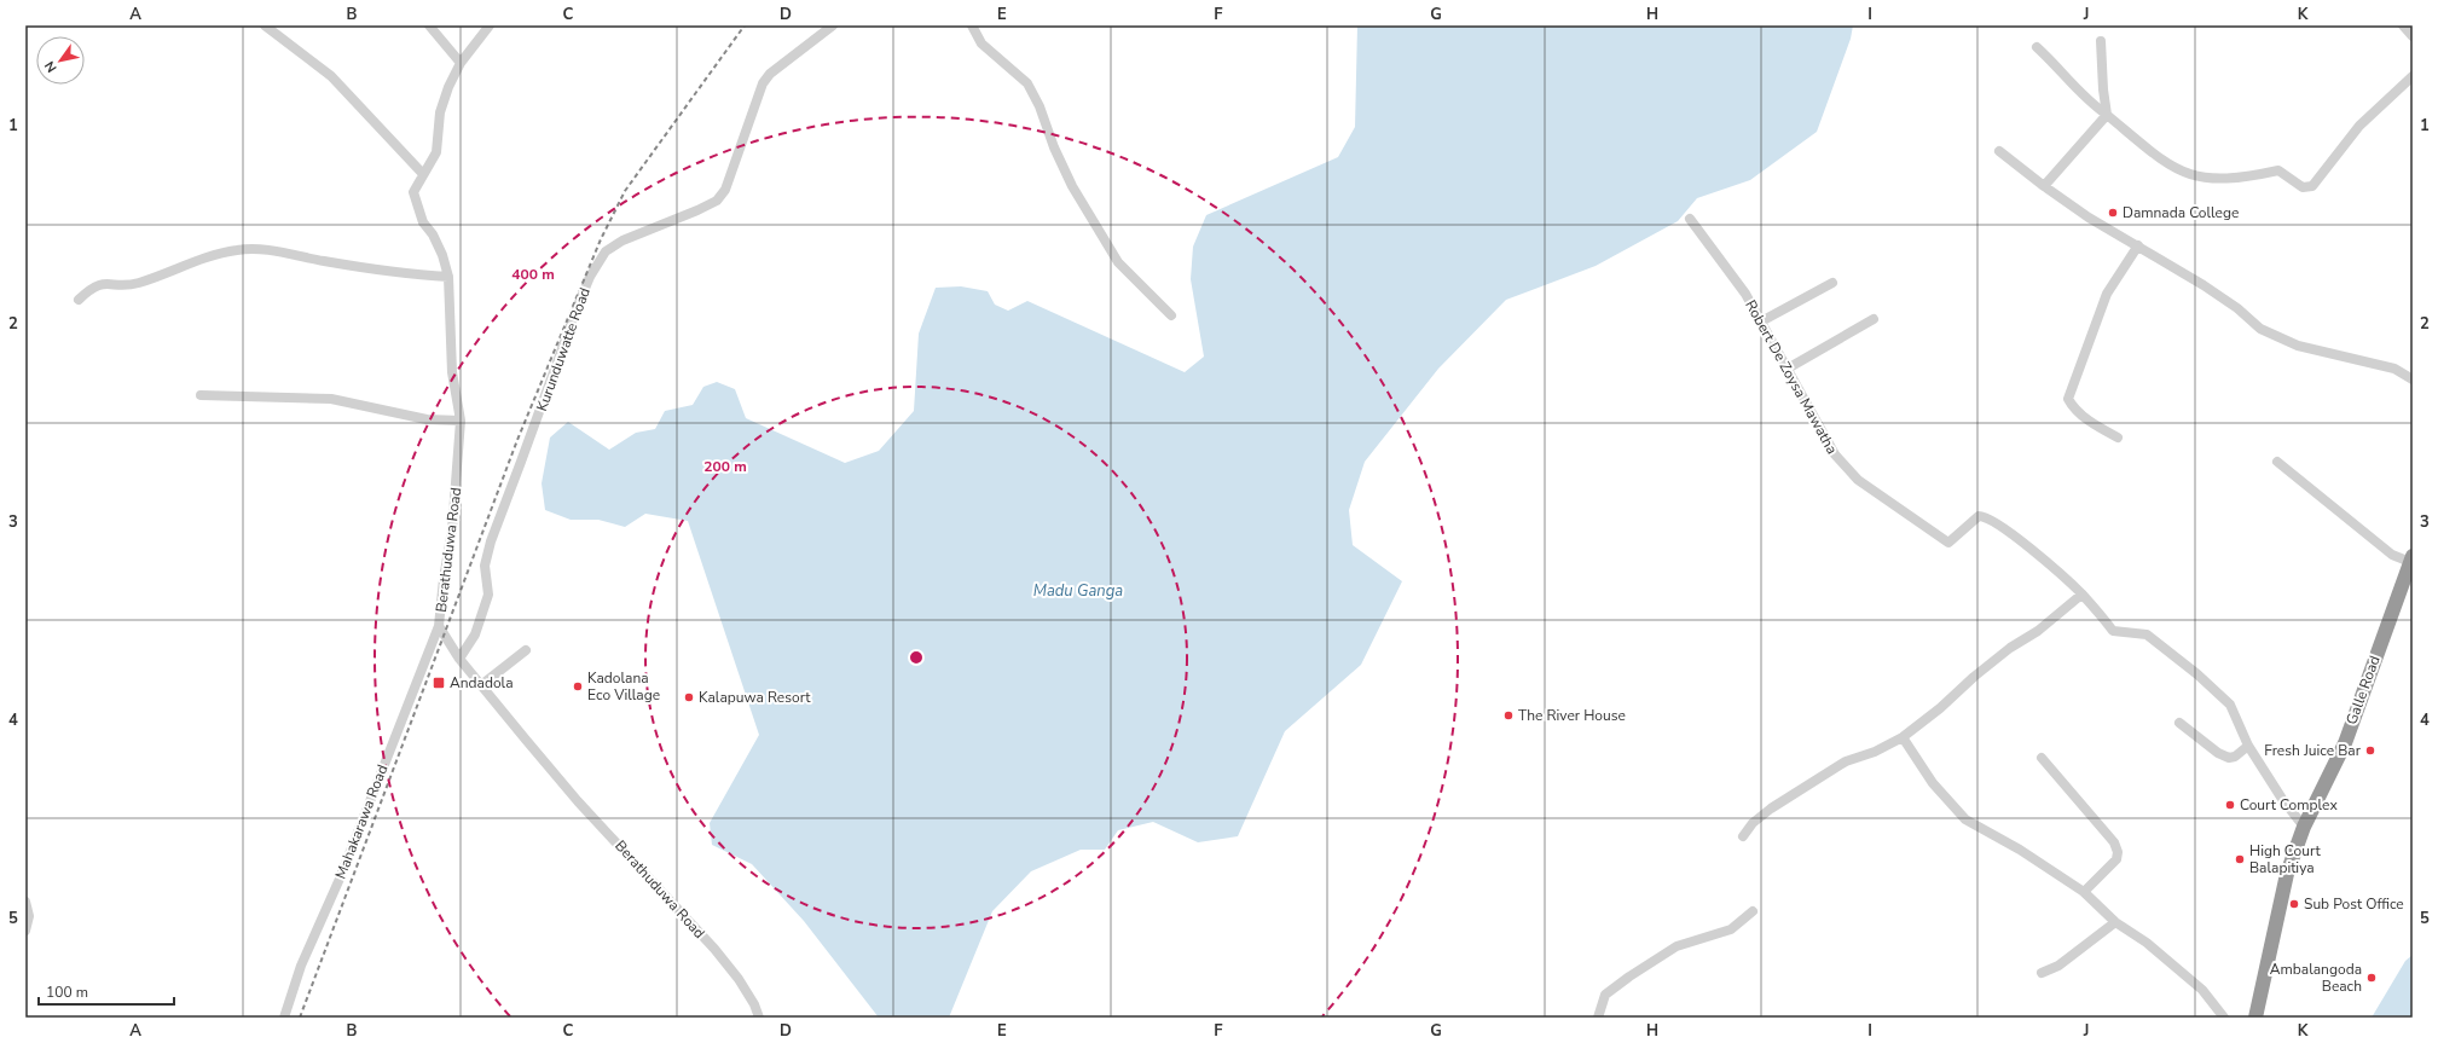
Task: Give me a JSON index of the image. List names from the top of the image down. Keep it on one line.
{"streets":{"highway":["Galle Road"],"street":["Kurunduwatte Road","Robert De Zoysa Mawatha","Berathuduwa Road","Mahakarawa Road"]},"crossings":[["Kurunduwatte Road","Berathuduwa Road"],["Robert De Zoysa Mawatha","Galle Road"],["Berathuduwa Road","Mahakarawa Road"]],"water":["Madu Ganga"],"places":{"other":["Damnada College","Kadolana Eco Village","Kalapuwa Resort","The River House","Fresh Juice Bar","Court Complex","High Court Balapitiya","Sub Post Office","Ambalangoda Beach"],"transit":["Andadola"]},"scale_bar":"100 m","north":"bottom left","grid":{"columns":["A","B","C","D","E","F","G","H","I","J","K"],"rows":["1","2","3","4","5"]},"rings":["400 m","200 m"]}
